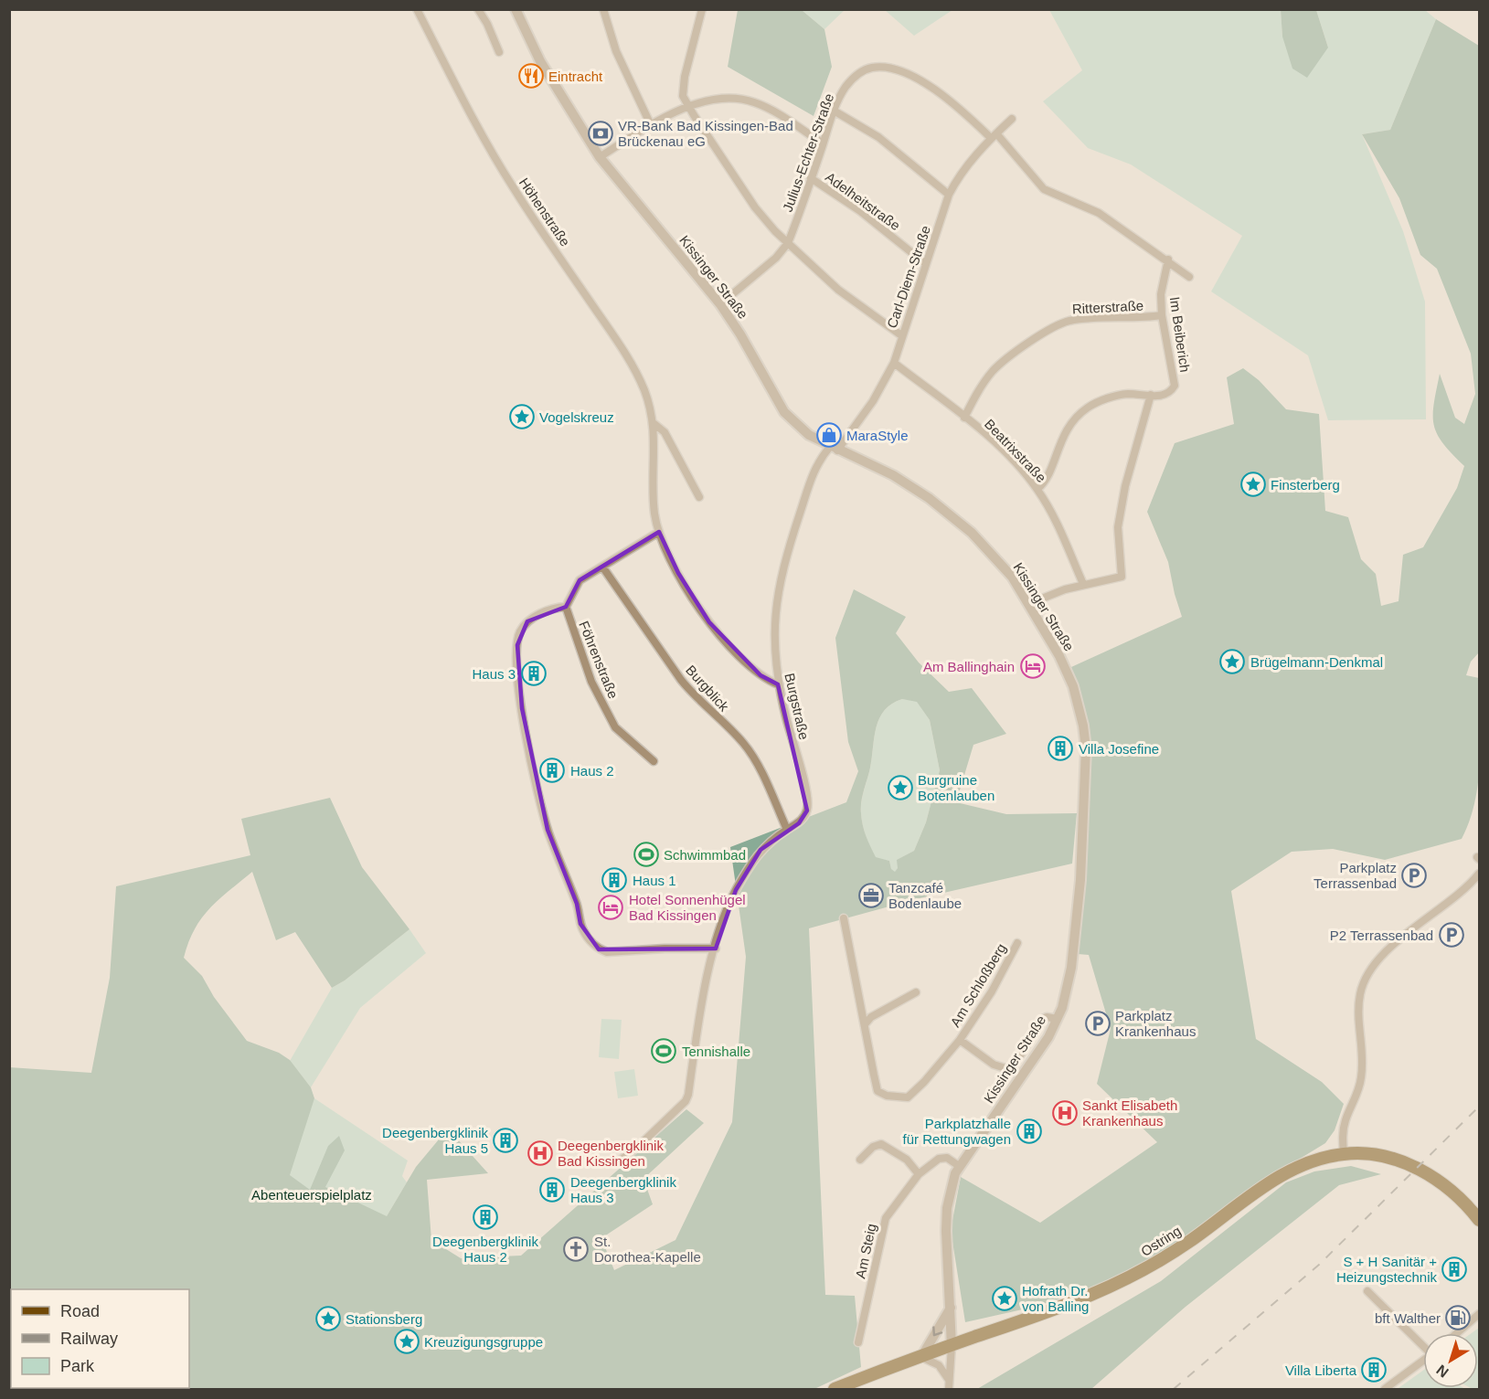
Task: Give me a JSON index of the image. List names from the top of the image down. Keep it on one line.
{"streets":{"main road":["Ostring"],"street":["Julius-Echter-Straße","Adelheitstraße","Höhenstraße","Kissinger Straße","Carl-Diem-Straße","Ritterstraße","Im Beiberich","Beatrixstraße","Föhrenstraße","Burgblick","Burgstraße","Am Schloßberg","Am Steig"]},"crossings":[["Julius-Echter-Straße","Adelheitstraße"],["Julius-Echter-Straße","Kissinger Straße"],["Julius-Echter-Straße","Carl-Diem-Straße"],["Julius-Echter-Straße","Im Beiberich"],["Adelheitstraße","Carl-Diem-Straße"],["Höhenstraße","Föhrenstraße"],["Höhenstraße","Burgstraße"],["Kissinger Straße","Carl-Diem-Straße"],["Kissinger Straße","Burgstraße"],["Kissinger Straße","Am Schloßberg"],["Kissinger Straße","Ostring"],["Kissinger Straße","Am Steig"],["Carl-Diem-Straße","Beatrixstraße"],["Carl-Diem-Straße","Burgstraße"],["Ritterstraße","Im Beiberich"],["Ritterstraße","Beatrixstraße"],["Im Beiberich","Beatrixstraße"],["Föhrenstraße","Burgblick"],["Burgblick","Burgstraße"]],"parks":["Abenteuerspielplatz"],"places":{"restaurant":["Eintracht"],"bank":["VR-Bank Bad Kissingen-Bad Brückenau eG"],"place":["Vogelskreuz","Finsterberg","Brügelmann-Denkmal","Burgruine Botenlauben","Hofrath Dr. von Balling","Stationsberg","Kreuzigungsgruppe"],"shop":["MaraStyle"],"hotel":["Am Ballinghain","Hotel Sonnenhügel Bad Kissingen"],"building":["Haus 3","Villa Josefine","Haus 2","Haus 1","Parkplatzhalle für Rettungwagen","Deegenbergklinik Haus 5","Deegenbergklinik Haus 3","Deegenbergklinik Haus 2","S + H Sanitär + Heizungstechnik","Villa Liberta"],"sports":["Schwimmbad","Tennishalle"],"parking":["Parkplatz Terrassenbad","P2 Terrassenbad","Parkplatz Krankenhaus"],"office":["Tanzcafé Bodenlaube"],"hospital":["Sankt Elisabeth Krankenhaus","Deegenbergklinik Bad Kissingen"],"church":["St. Dorothea-Kapelle"],"fuel station":["bft Walther"]},"legend":["Road","Railway","Park"],"north":"bottom left"}
